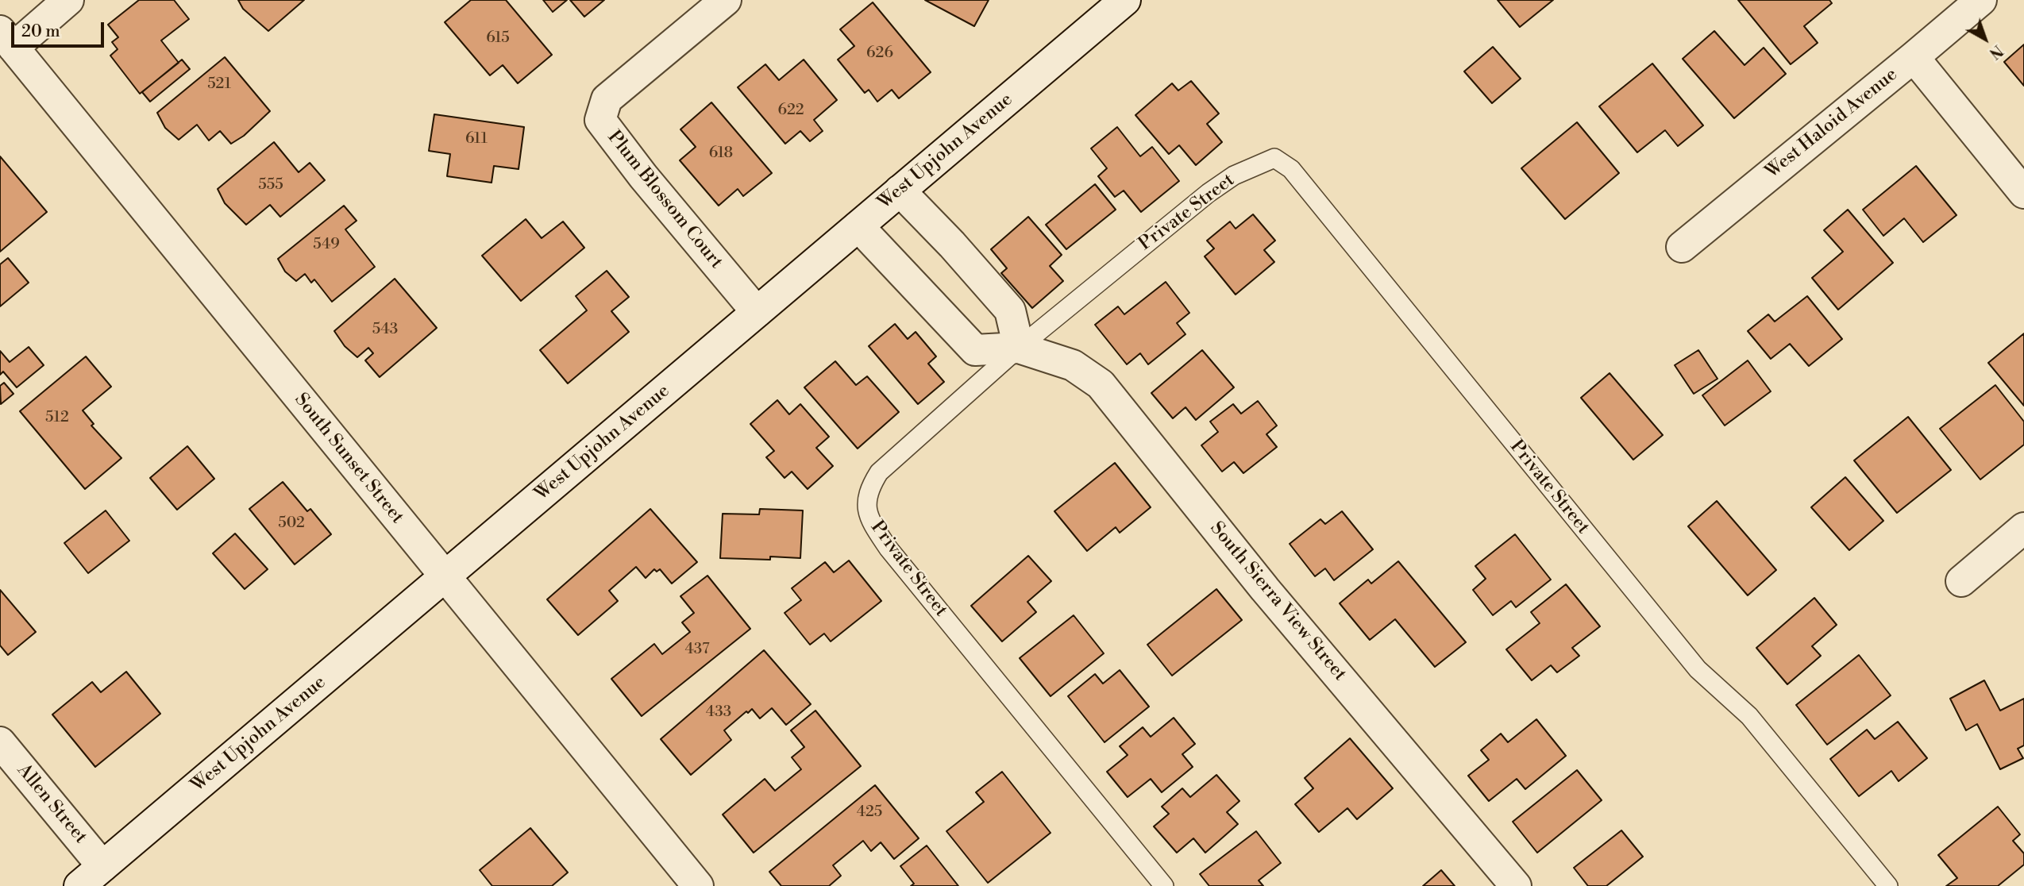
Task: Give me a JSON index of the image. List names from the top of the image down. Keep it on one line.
{"streets":{"street":["West Haloid Avenue","West Upjohn Avenue","Plum Blossom Court","South Sunset Street","South Sierra View Street","Allen Street"],"lane":["Private Street"]},"crossings":[["West Upjohn Avenue","Plum Blossom Court"],["West Upjohn Avenue","South Sunset Street"],["West Upjohn Avenue","South Sierra View Street"],["West Upjohn Avenue","Allen Street"],["Private Street","South Sierra View Street"]],"house_numbers":["615","626","521","622","611","618","555","549","543","512","502","437","433","425"],"scale_bar":"20 m","north":"bottom right"}
